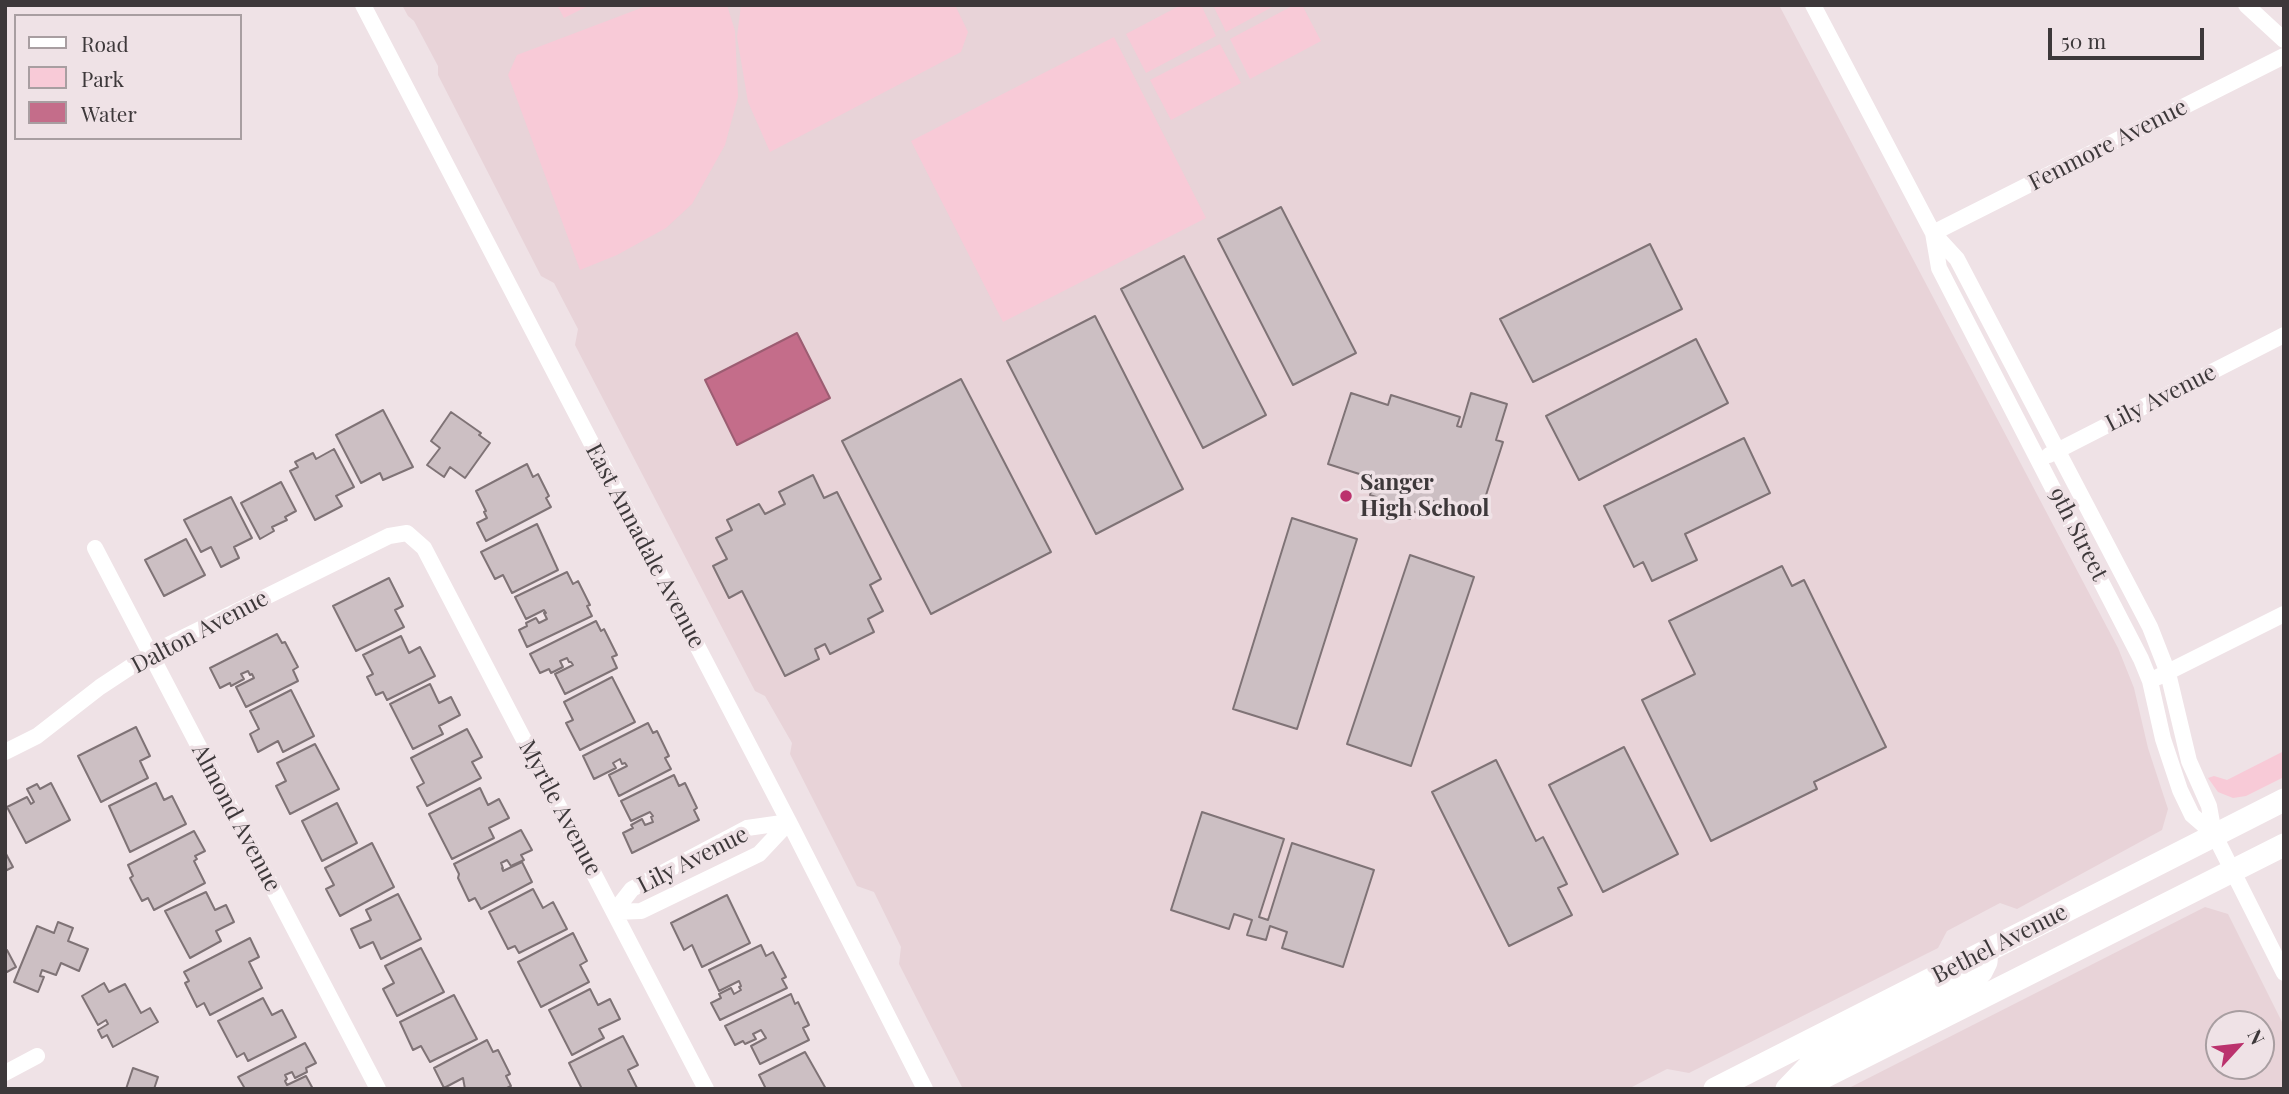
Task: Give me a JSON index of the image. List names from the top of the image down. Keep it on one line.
{"streets":{"main road":["Bethel Avenue"],"street":["Fenmore Avenue","Lily Avenue","9th Street","East Annadale Avenue","Dalton Avenue","Myrtle Avenue","Almond Avenue"]},"crossings":[["Fenmore Avenue","9th Street"],["Lily Avenue","9th Street"],["Lily Avenue","East Annadale Avenue"],["Lily Avenue","Myrtle Avenue"],["9th Street","Bethel Avenue"],["Dalton Avenue","Myrtle Avenue"],["Dalton Avenue","Almond Avenue"]],"places":["Sanger High School"],"legend":["Road","Park","Water"],"scale_bar":"50 m","north":"top right"}
